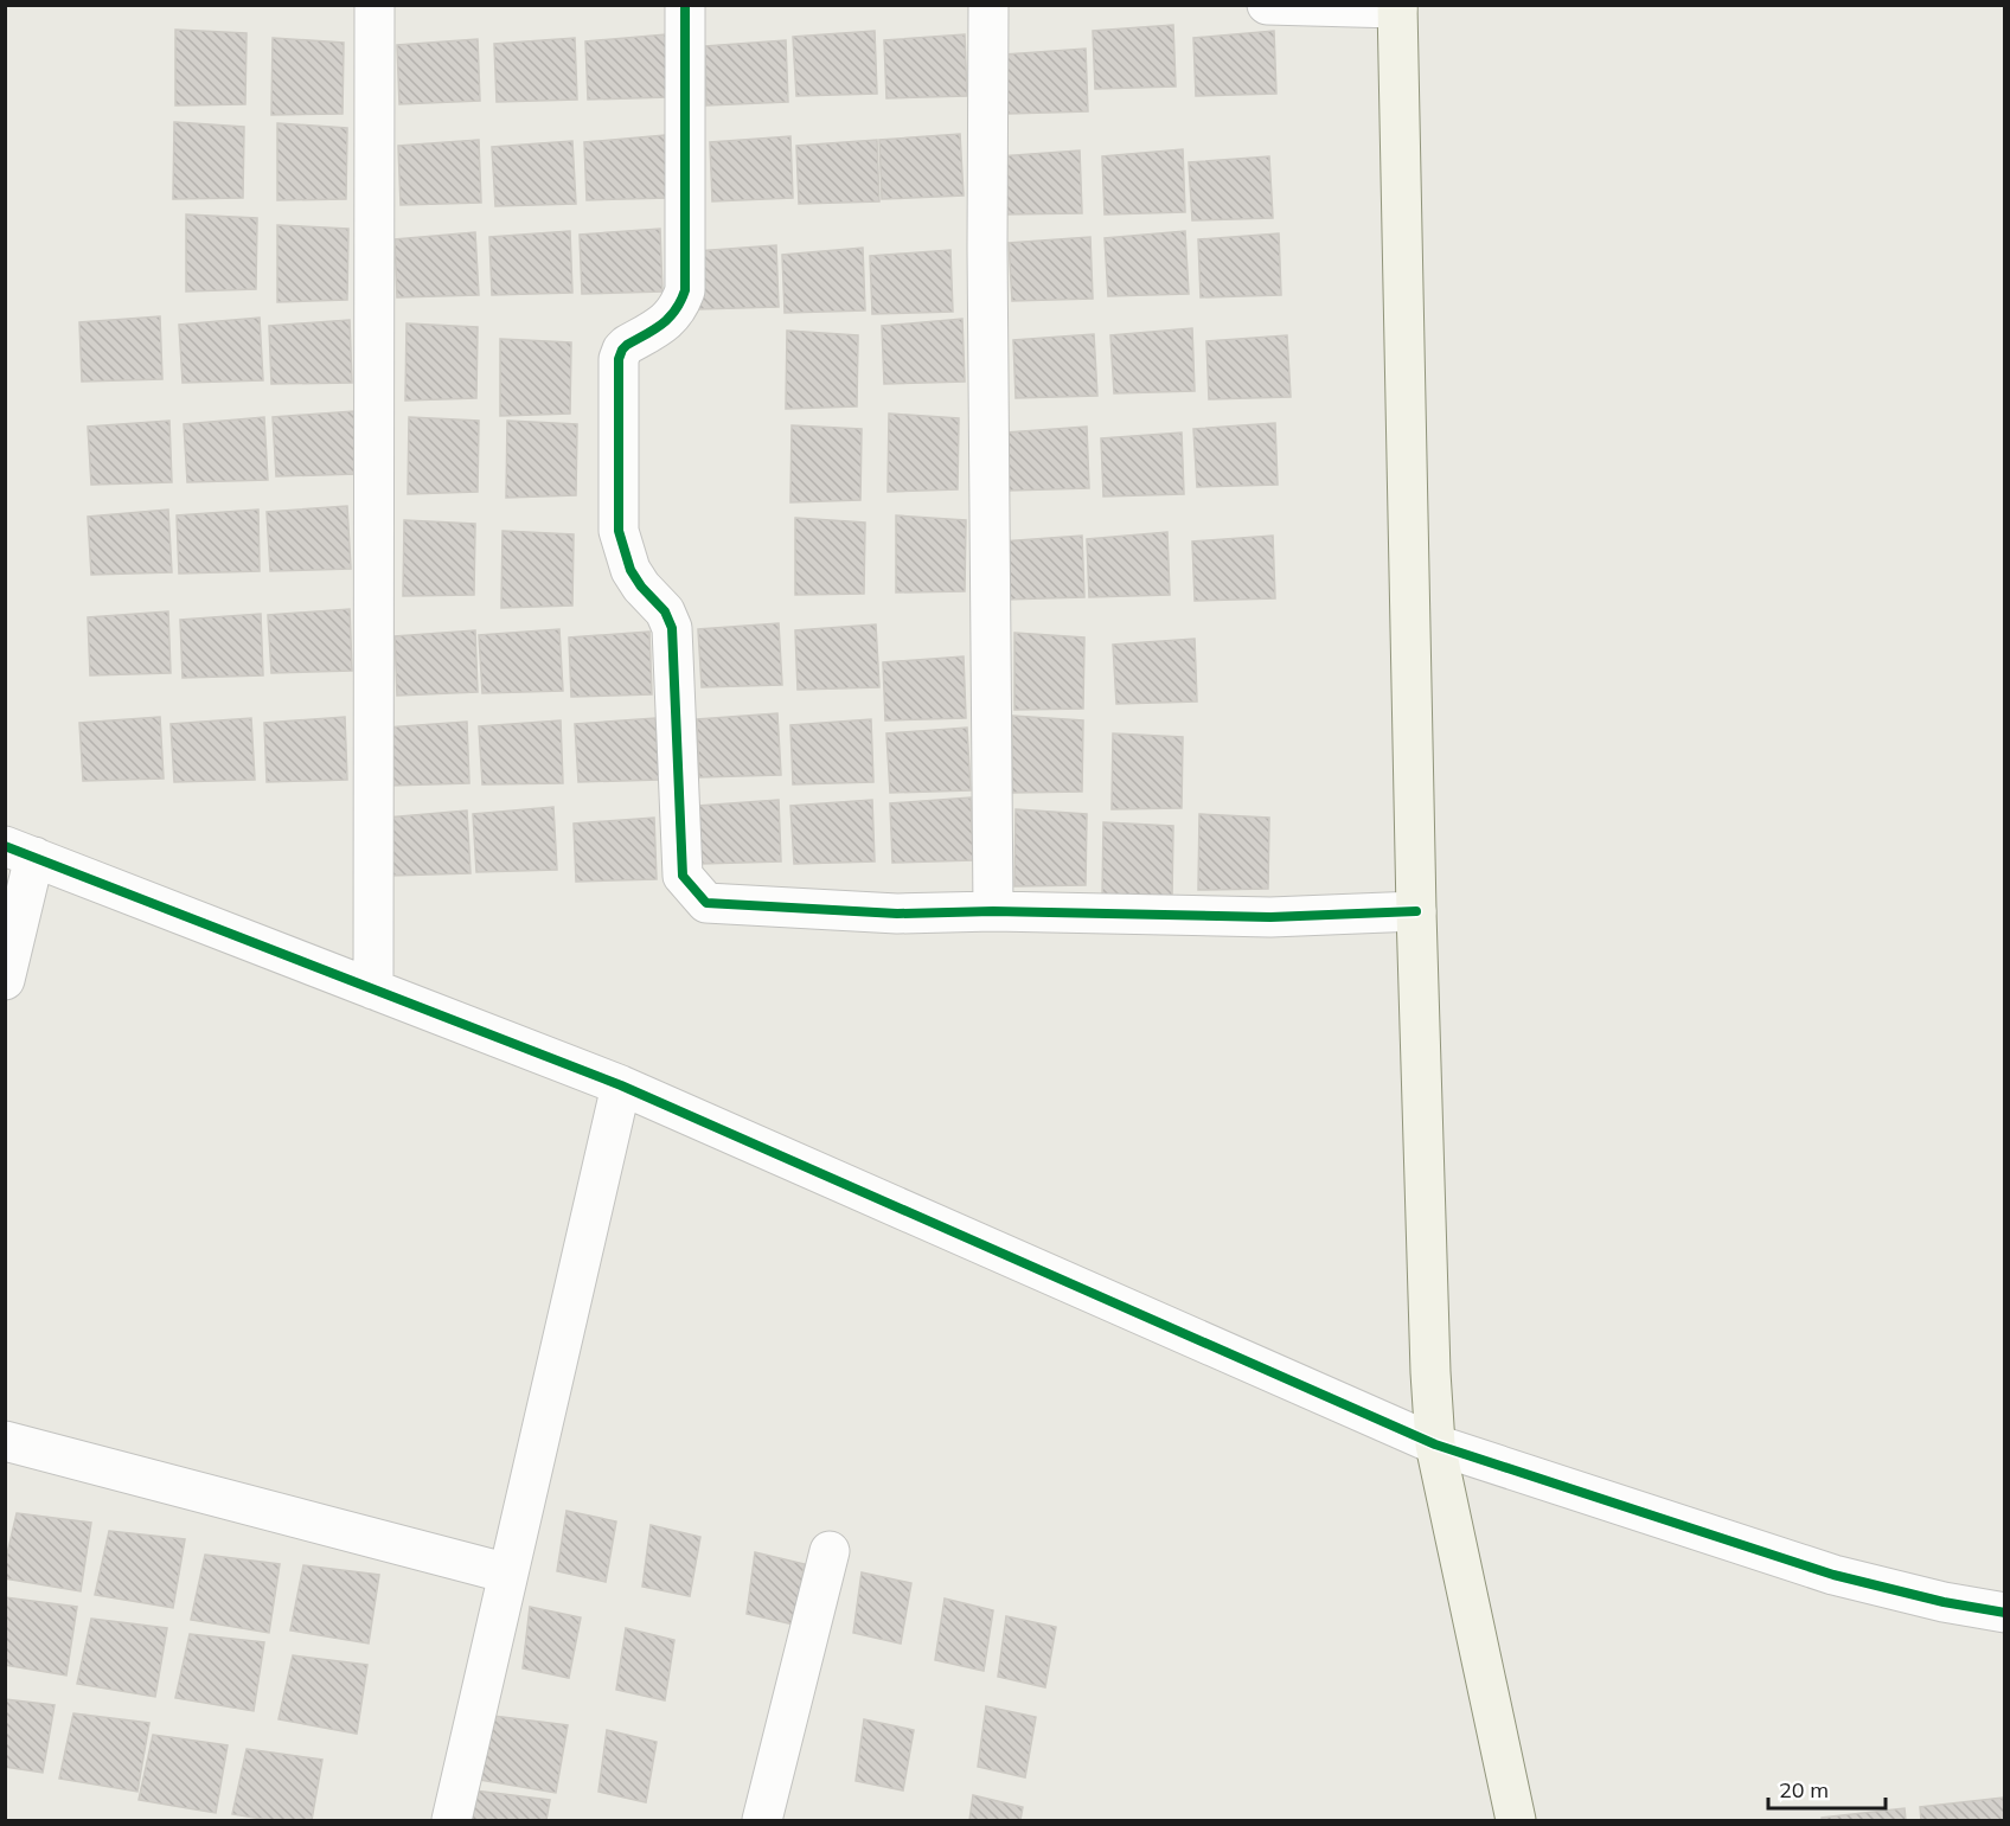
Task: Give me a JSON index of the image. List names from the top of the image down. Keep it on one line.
{"scale_bar":"20 m"}
